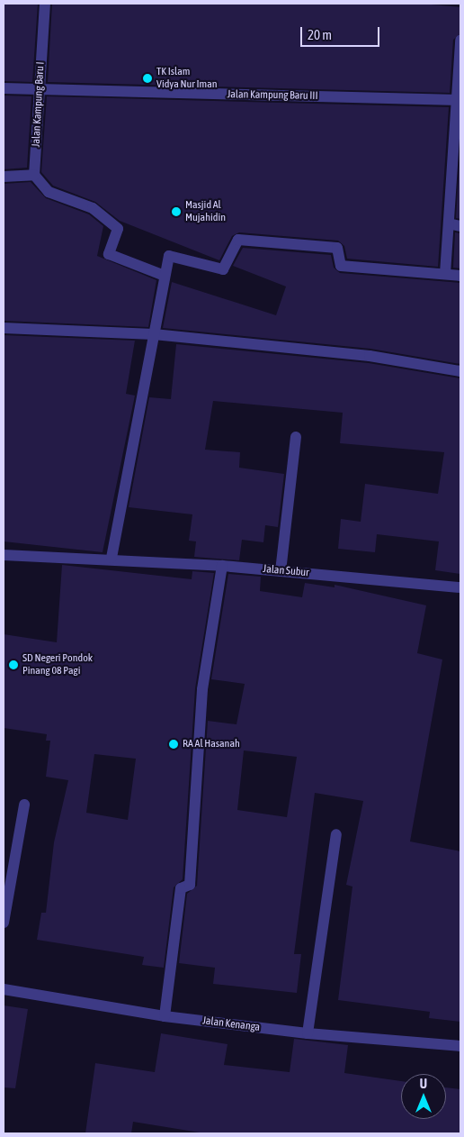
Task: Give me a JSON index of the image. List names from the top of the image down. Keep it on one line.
{"streets":{"street":["Jalan Kampung Baru III","Jalan Kampung Baru I","Jalan Subur","Jalan Kenanga"]},"crossings":[["Jalan Kampung Baru III","Jalan Kampung Baru I"]],"places":["TK Islam Vidya Nur Iman","Masjid Al Mujahidin","SD Negeri Pondok Pinang 08 Pagi","RA Al Hasanah"],"scale_bar":"20 m","north":"top"}
